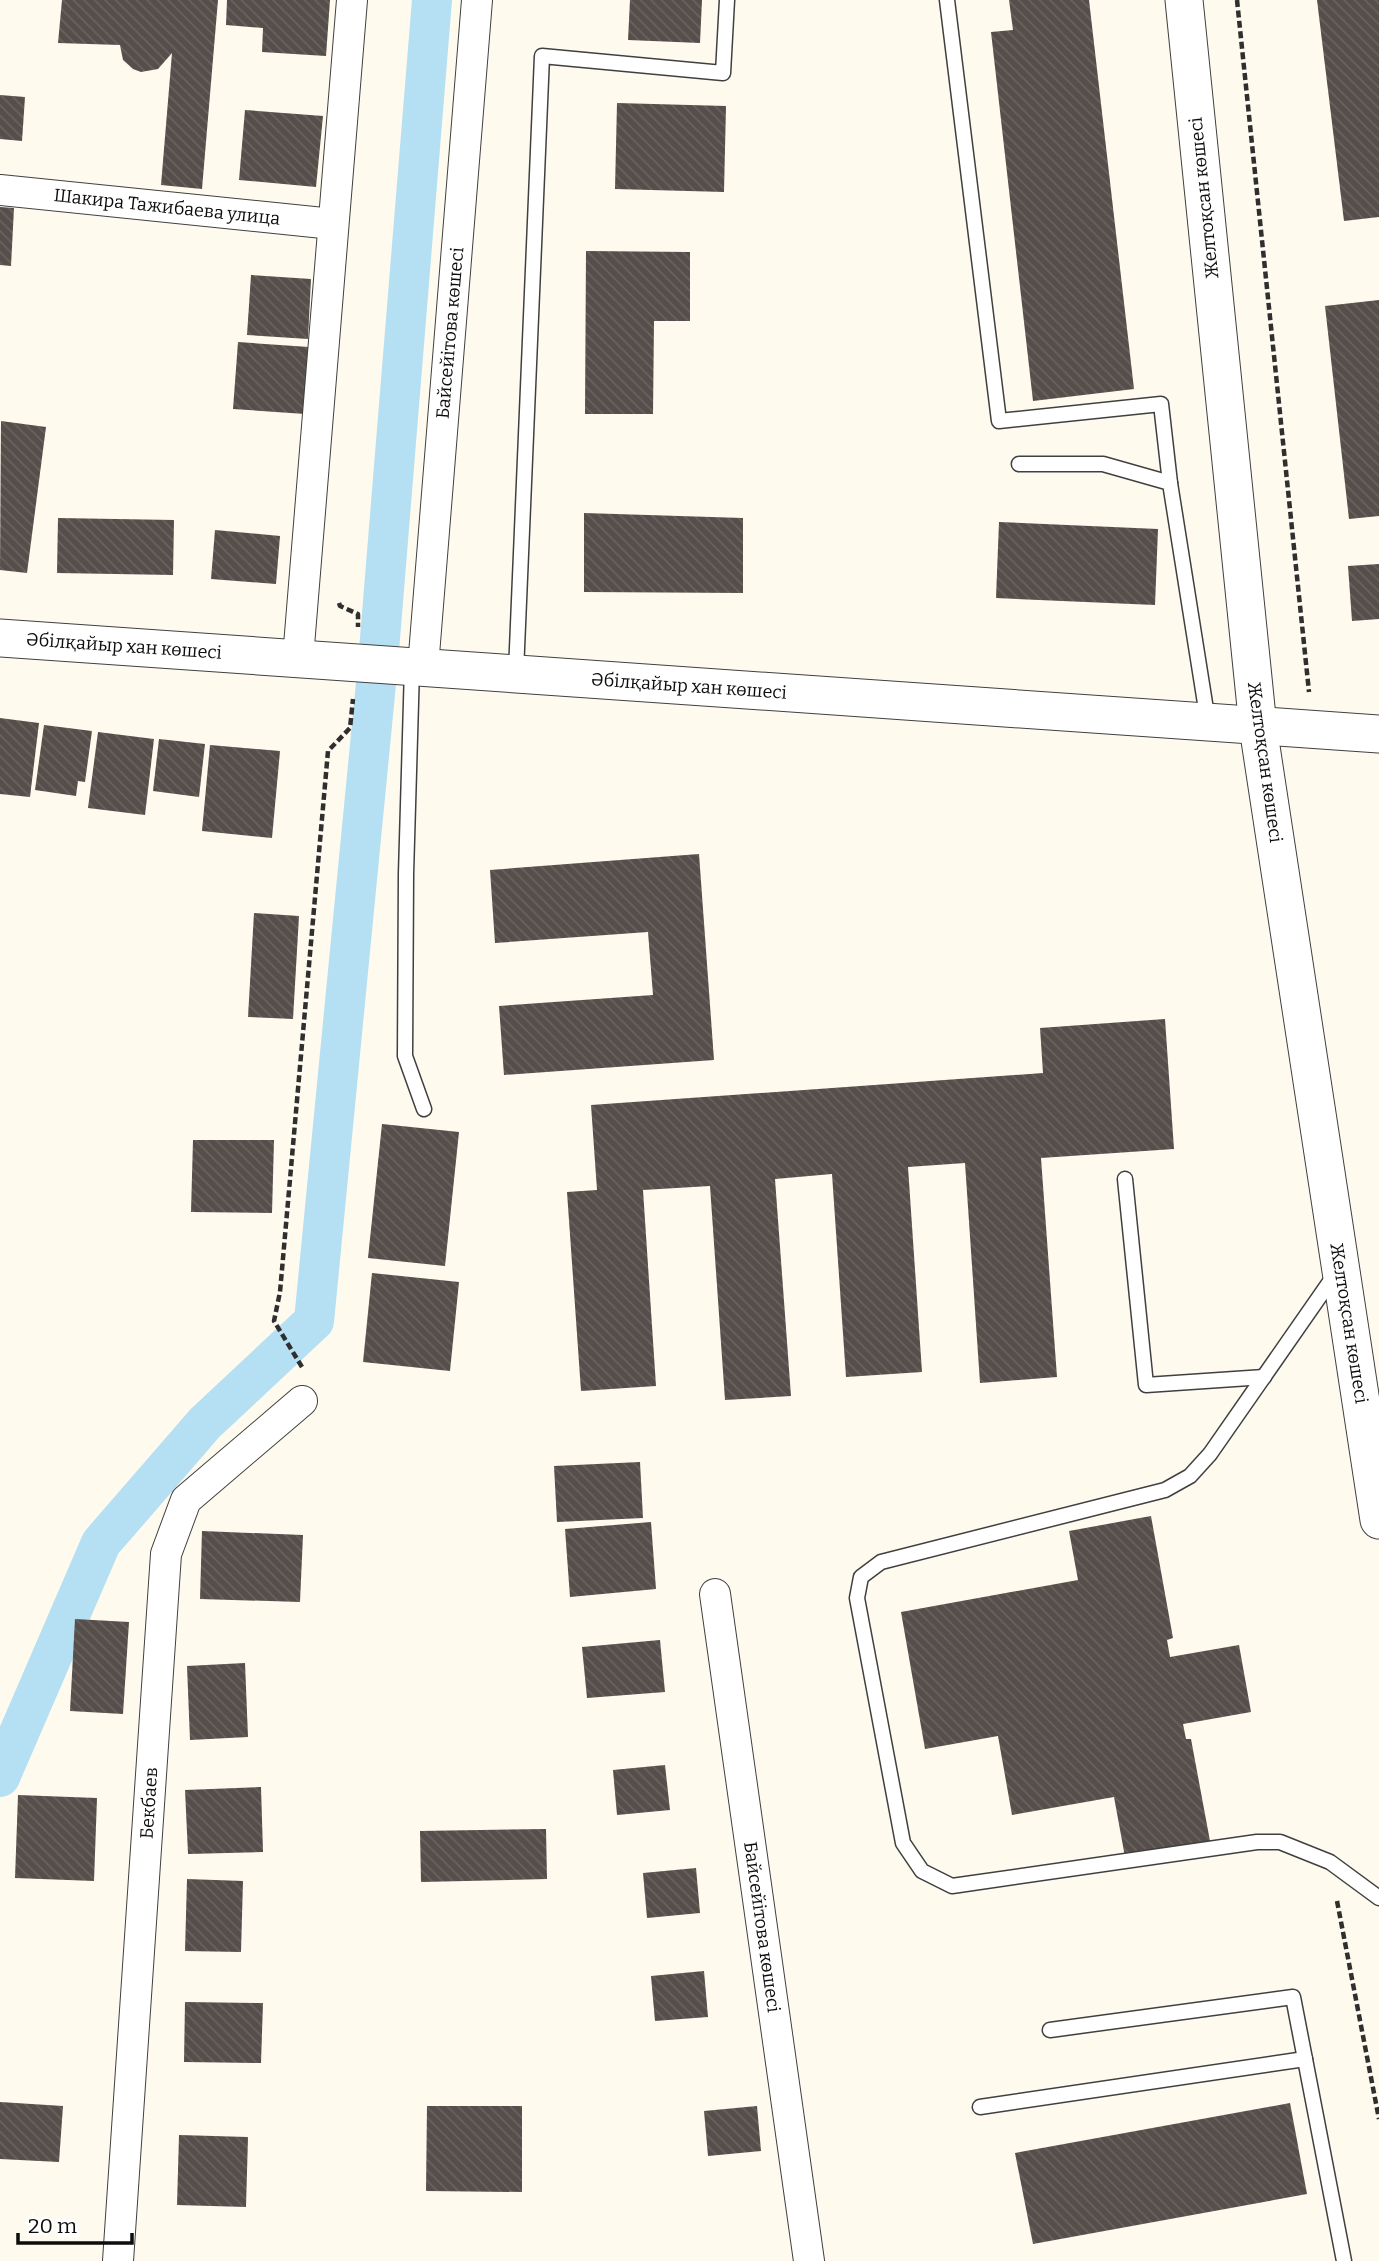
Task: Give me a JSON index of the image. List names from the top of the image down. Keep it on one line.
{"streets":{"street":["Желтоқсан көшесі","Шакира Тажибаева улица","Байсейітова көшесі","Әбілқайыр хан көшесі","Бекбаев"]},"crossings":[["Желтоқсан көшесі","Әбілқайыр хан көшесі"],["Байсейітова көшесі","Әбілқайыр хан көшесі"]],"scale_bar":"20 m"}
